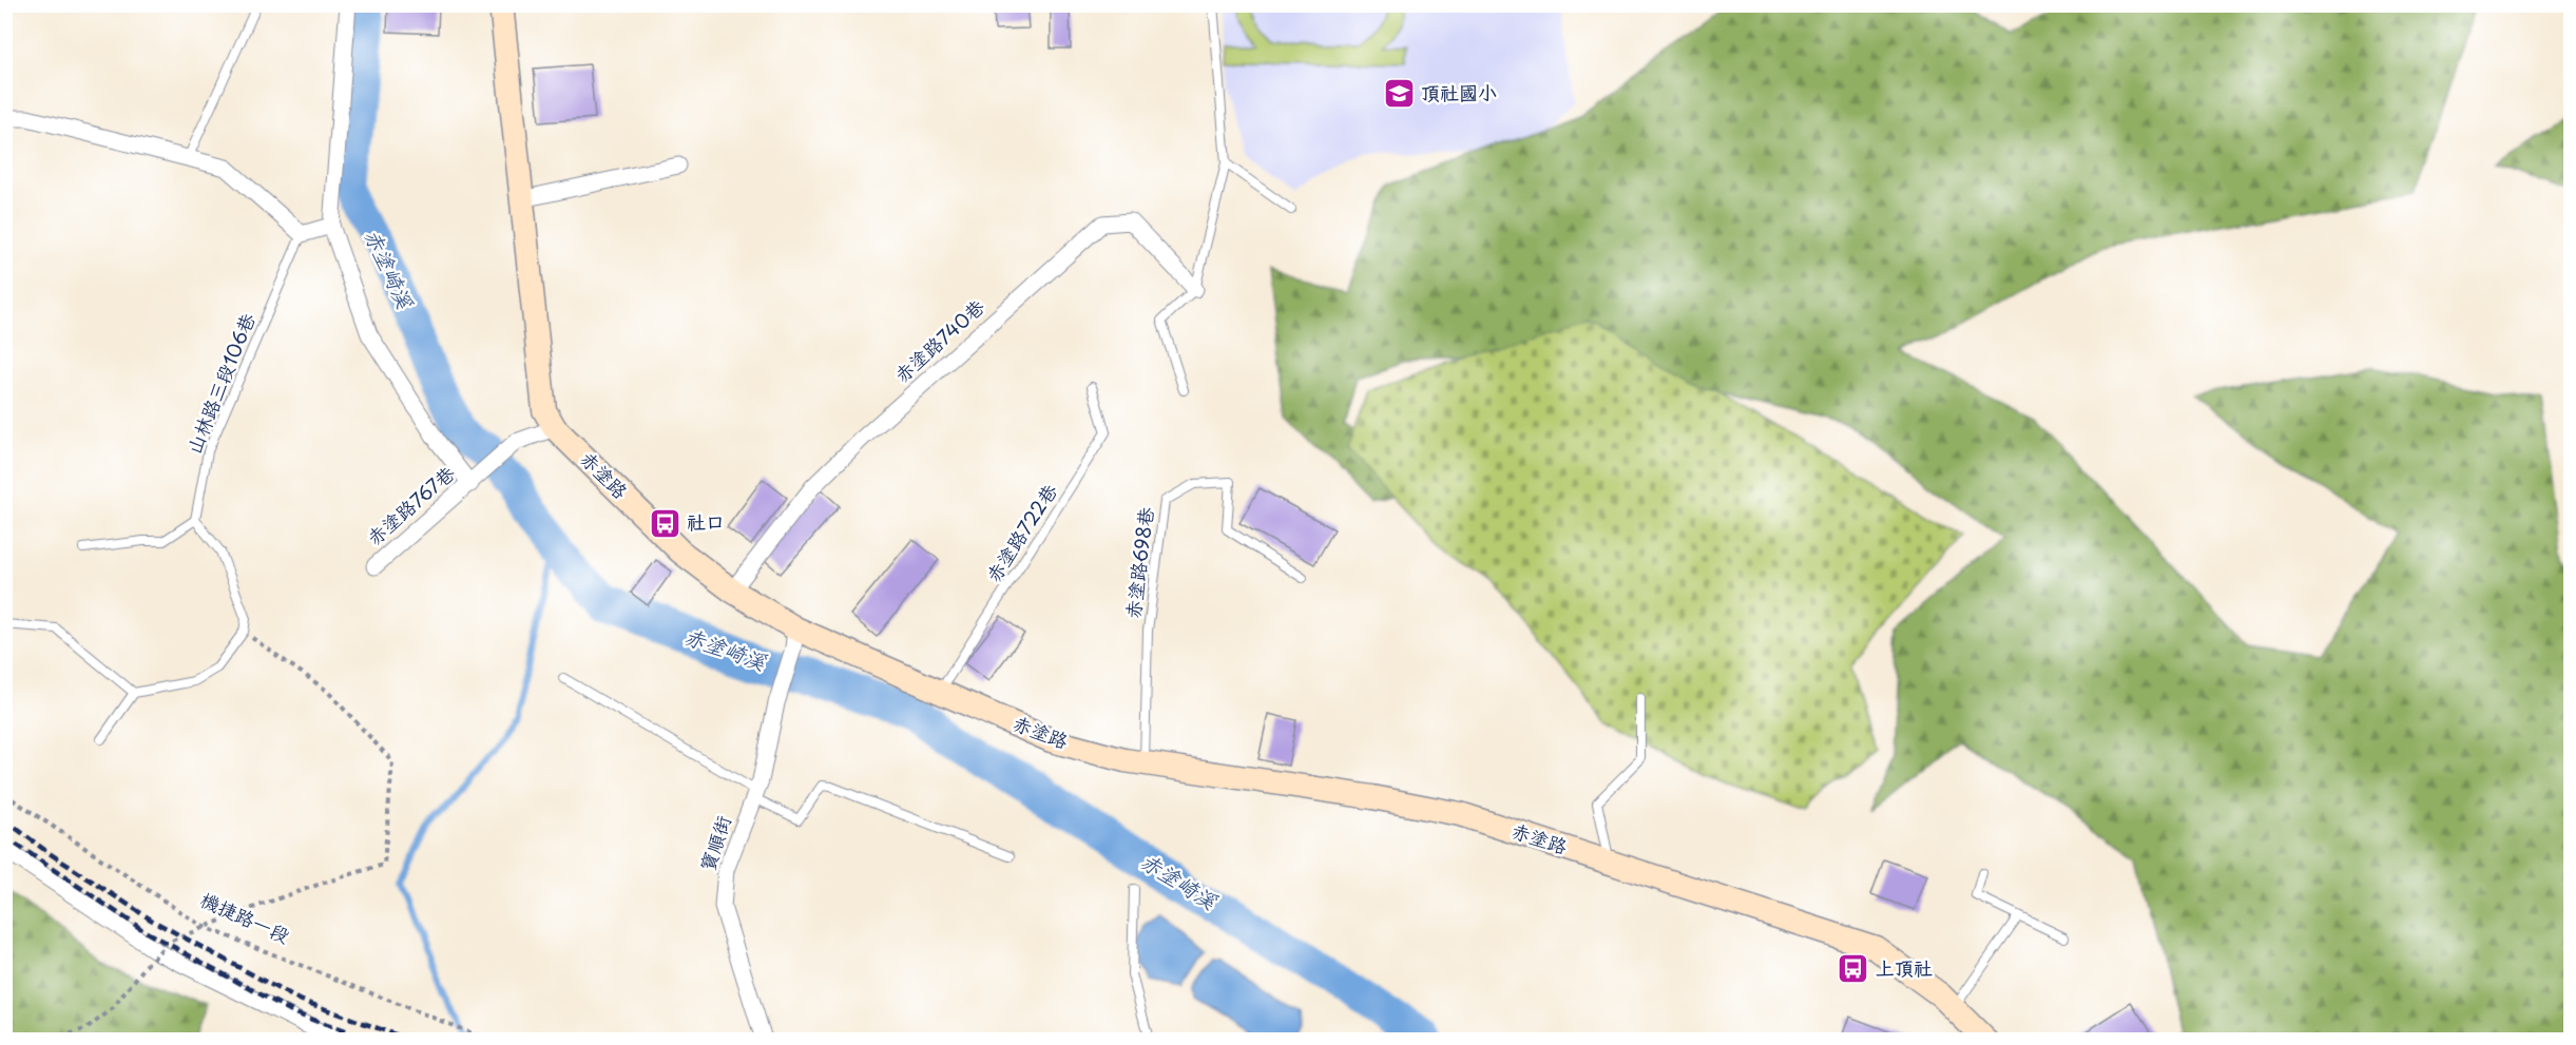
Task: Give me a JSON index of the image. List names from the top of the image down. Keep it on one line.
{"streets":{"street":["赤塗路740巷","赤塗路","赤塗路767巷","寶順街"],"lane":["山林路三段106巷","赤塗路722巷","赤塗路698巷"],"path":["機捷路一段"]},"crossings":[["赤塗路740巷","赤塗路"],["赤塗路","赤塗路767巷"],["赤塗路","赤塗路722巷"],["赤塗路","赤塗路698巷"],["赤塗路","寶順街"]],"water":["赤塗崎溪"],"places":{"school or university":["頂社國小"],"bus stop":["社口","上頂社"]}}
